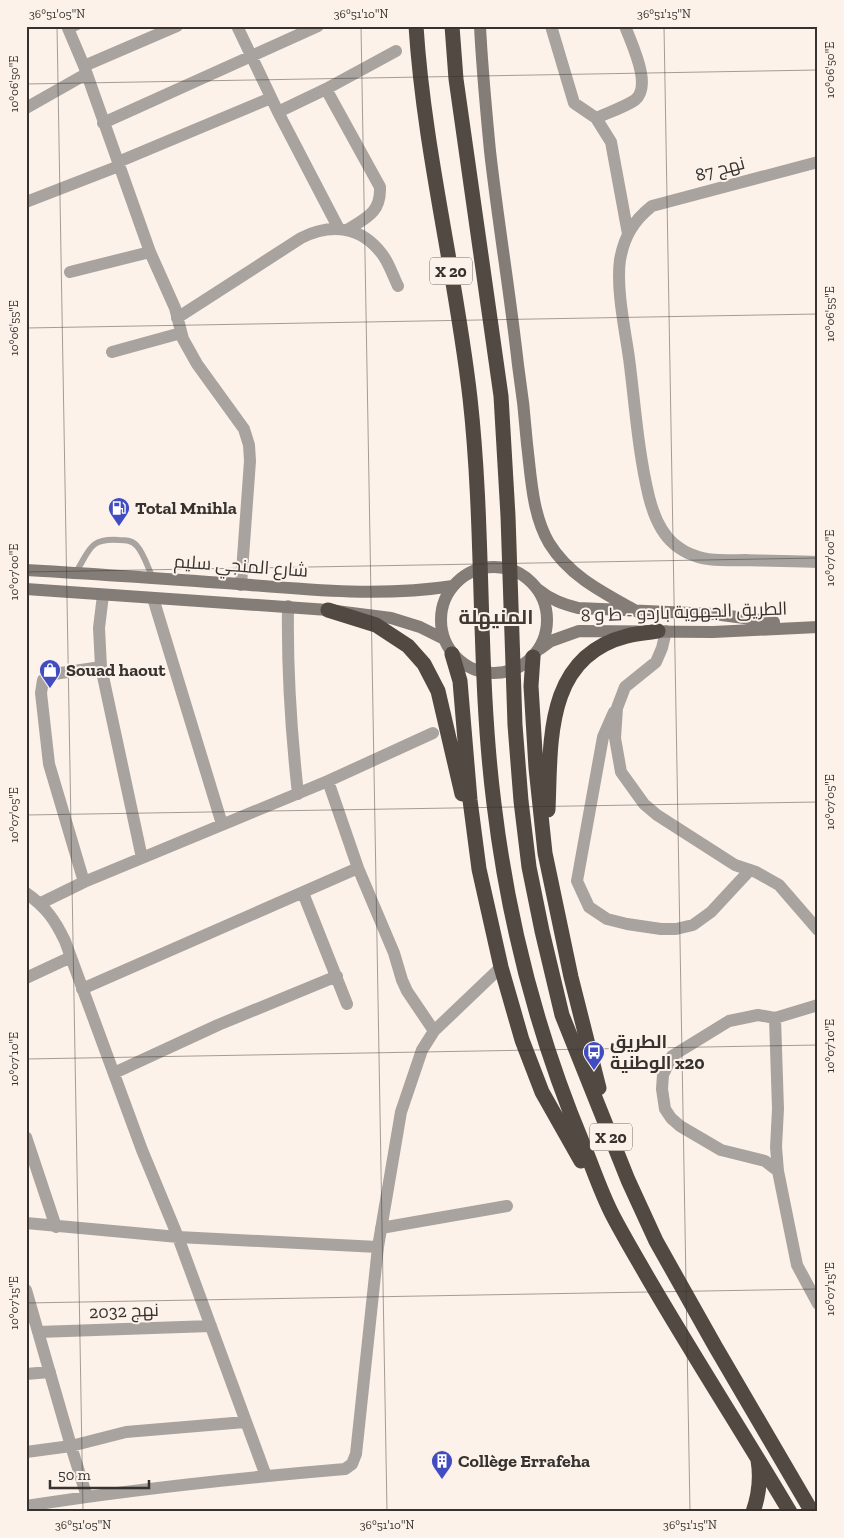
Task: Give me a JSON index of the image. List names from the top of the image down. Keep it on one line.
{"streets":{"highway":["X 20"],"main road":["شارع المنجي سليم","الطريق الجهوية باردو - ط و 8"],"street":["نهج 87","نهج 2032"]},"crossings":[["X 20","شارع المنجي سليم"],["X 20","الطريق الجهوية باردو - ط و 8"],["شارع المنجي سليم","الطريق الجهوية باردو - ط و 8"]],"districts":["المنيهلة"],"places":{"fuel station":["Total Mnihla"],"shop":["Souad haout"],"bus stop":["الطريق الوطنية x20"],"building":["Collège Errafeha"]},"scale_bar":"50 m","coordinates":["36°51'05\"N","36°51'10\"N","36°51'15\"N","10°06'50\"E","10°06'55\"E","10°07'00\"E","10°07'05\"E","10°07'10\"E","10°07'15\"E"]}
